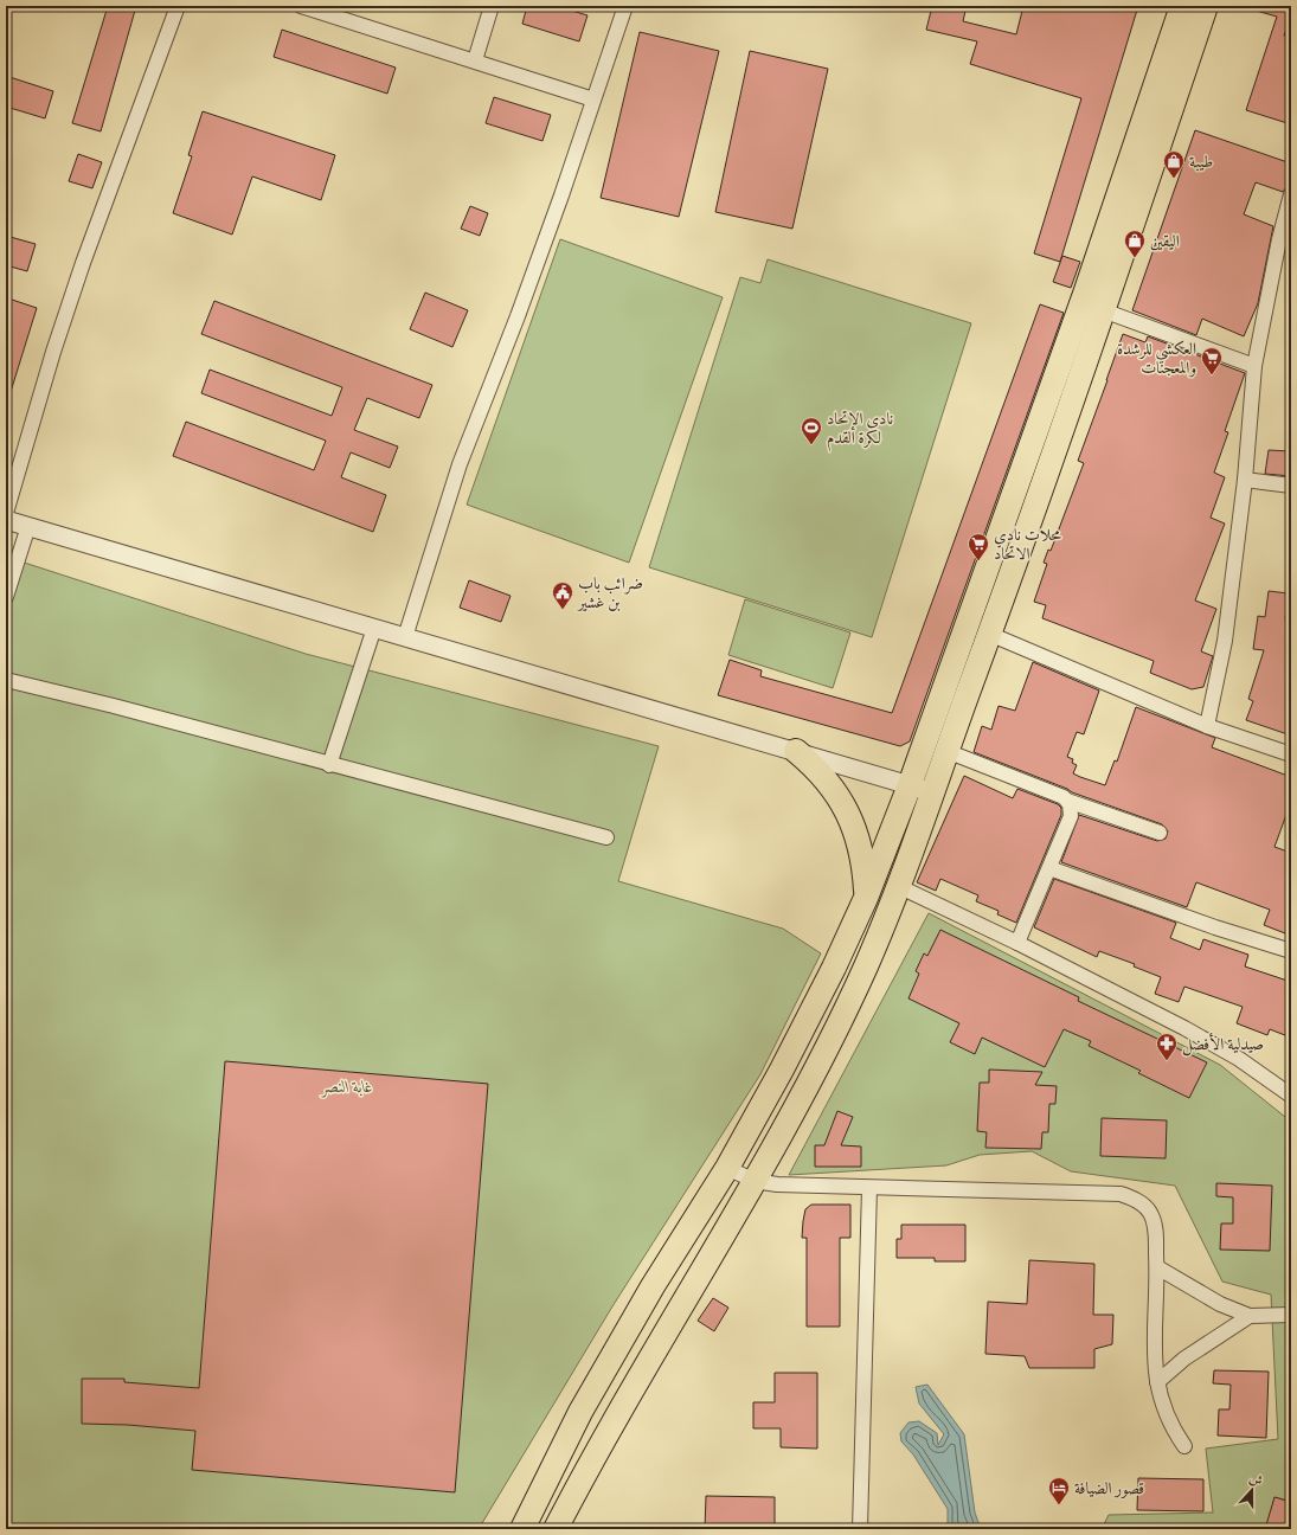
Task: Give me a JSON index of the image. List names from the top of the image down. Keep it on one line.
{"parks":["غابة النصر"],"places":{"shop":["طيبة","اليقين"],"supermarket":["العكشي للرشدة والمعجنات","محلات نادي الاتحاد"],"sports":["نادي الإتحاد لكرة القدم"],"public building":["ضرائب باب بن غشير"],"pharmacy":["صيدلية الأفضل"],"hotel":["قصور الضيافة"]},"north":"top"}
